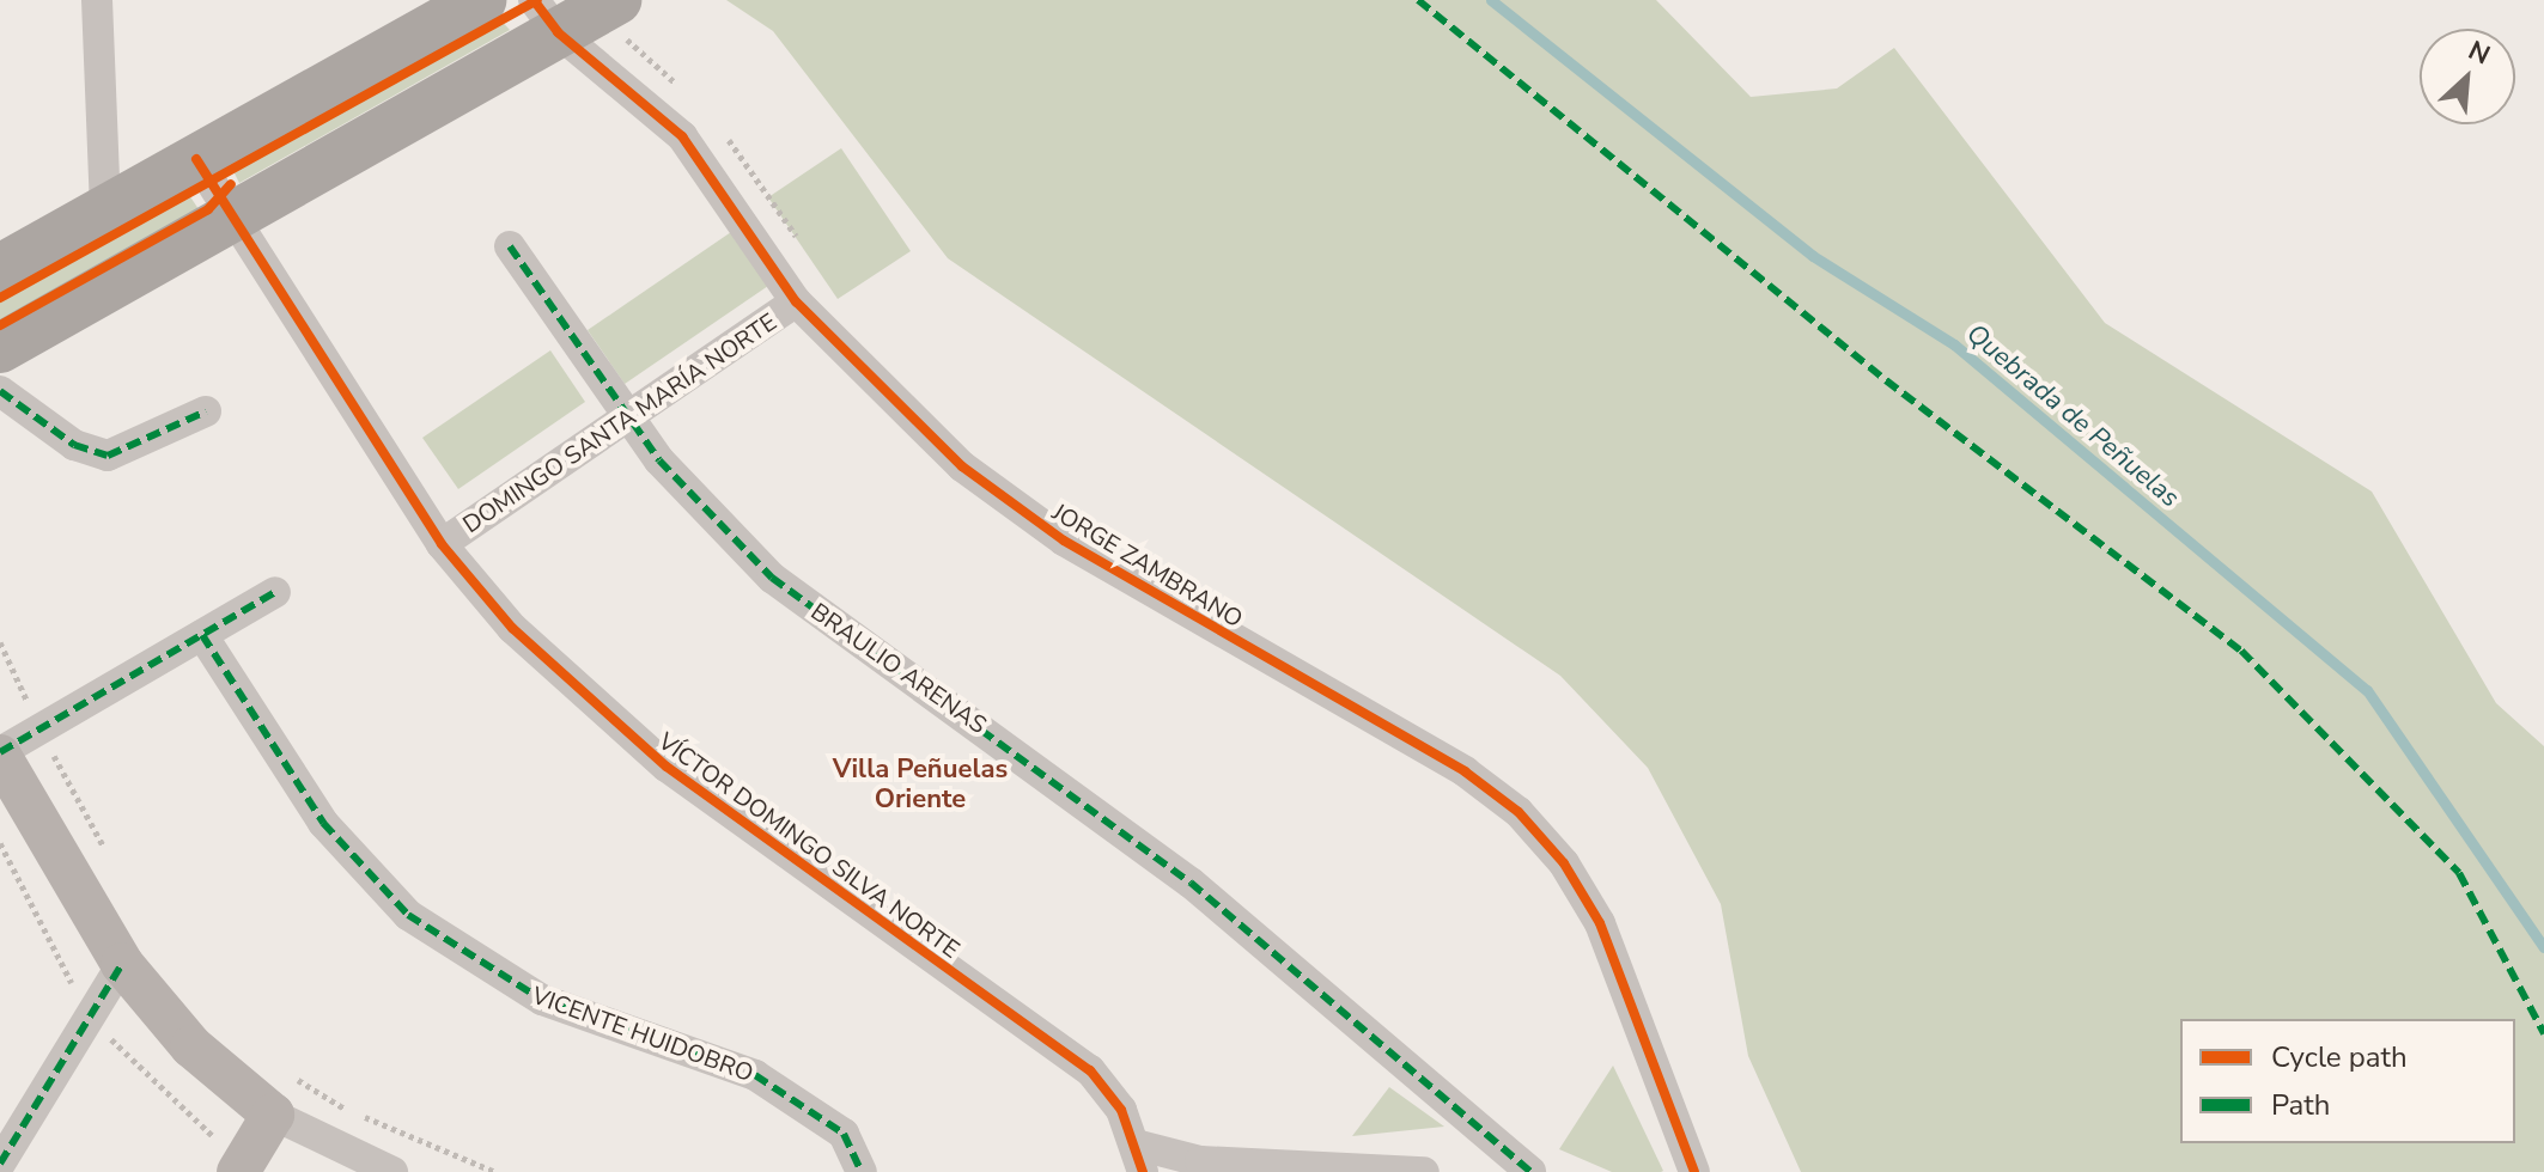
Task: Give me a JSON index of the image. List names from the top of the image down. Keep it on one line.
{"streets":{"street":["DOMINGO SANTA MARÍA NORTE","JORGE ZAMBRANO","BRAULIO ARENAS","VÍCTOR DOMINGO SILVA NORTE","VICENTE HUIDOBRO"]},"crossings":[["DOMINGO SANTA MARÍA NORTE","JORGE ZAMBRANO"],["DOMINGO SANTA MARÍA NORTE","BRAULIO ARENAS"],["DOMINGO SANTA MARÍA NORTE","VÍCTOR DOMINGO SILVA NORTE"]],"districts":["Villa Peñuelas Oriente"],"water":["Quebrada de Peñuelas"],"legend":["Cycle path","Path"],"north":"top right"}
